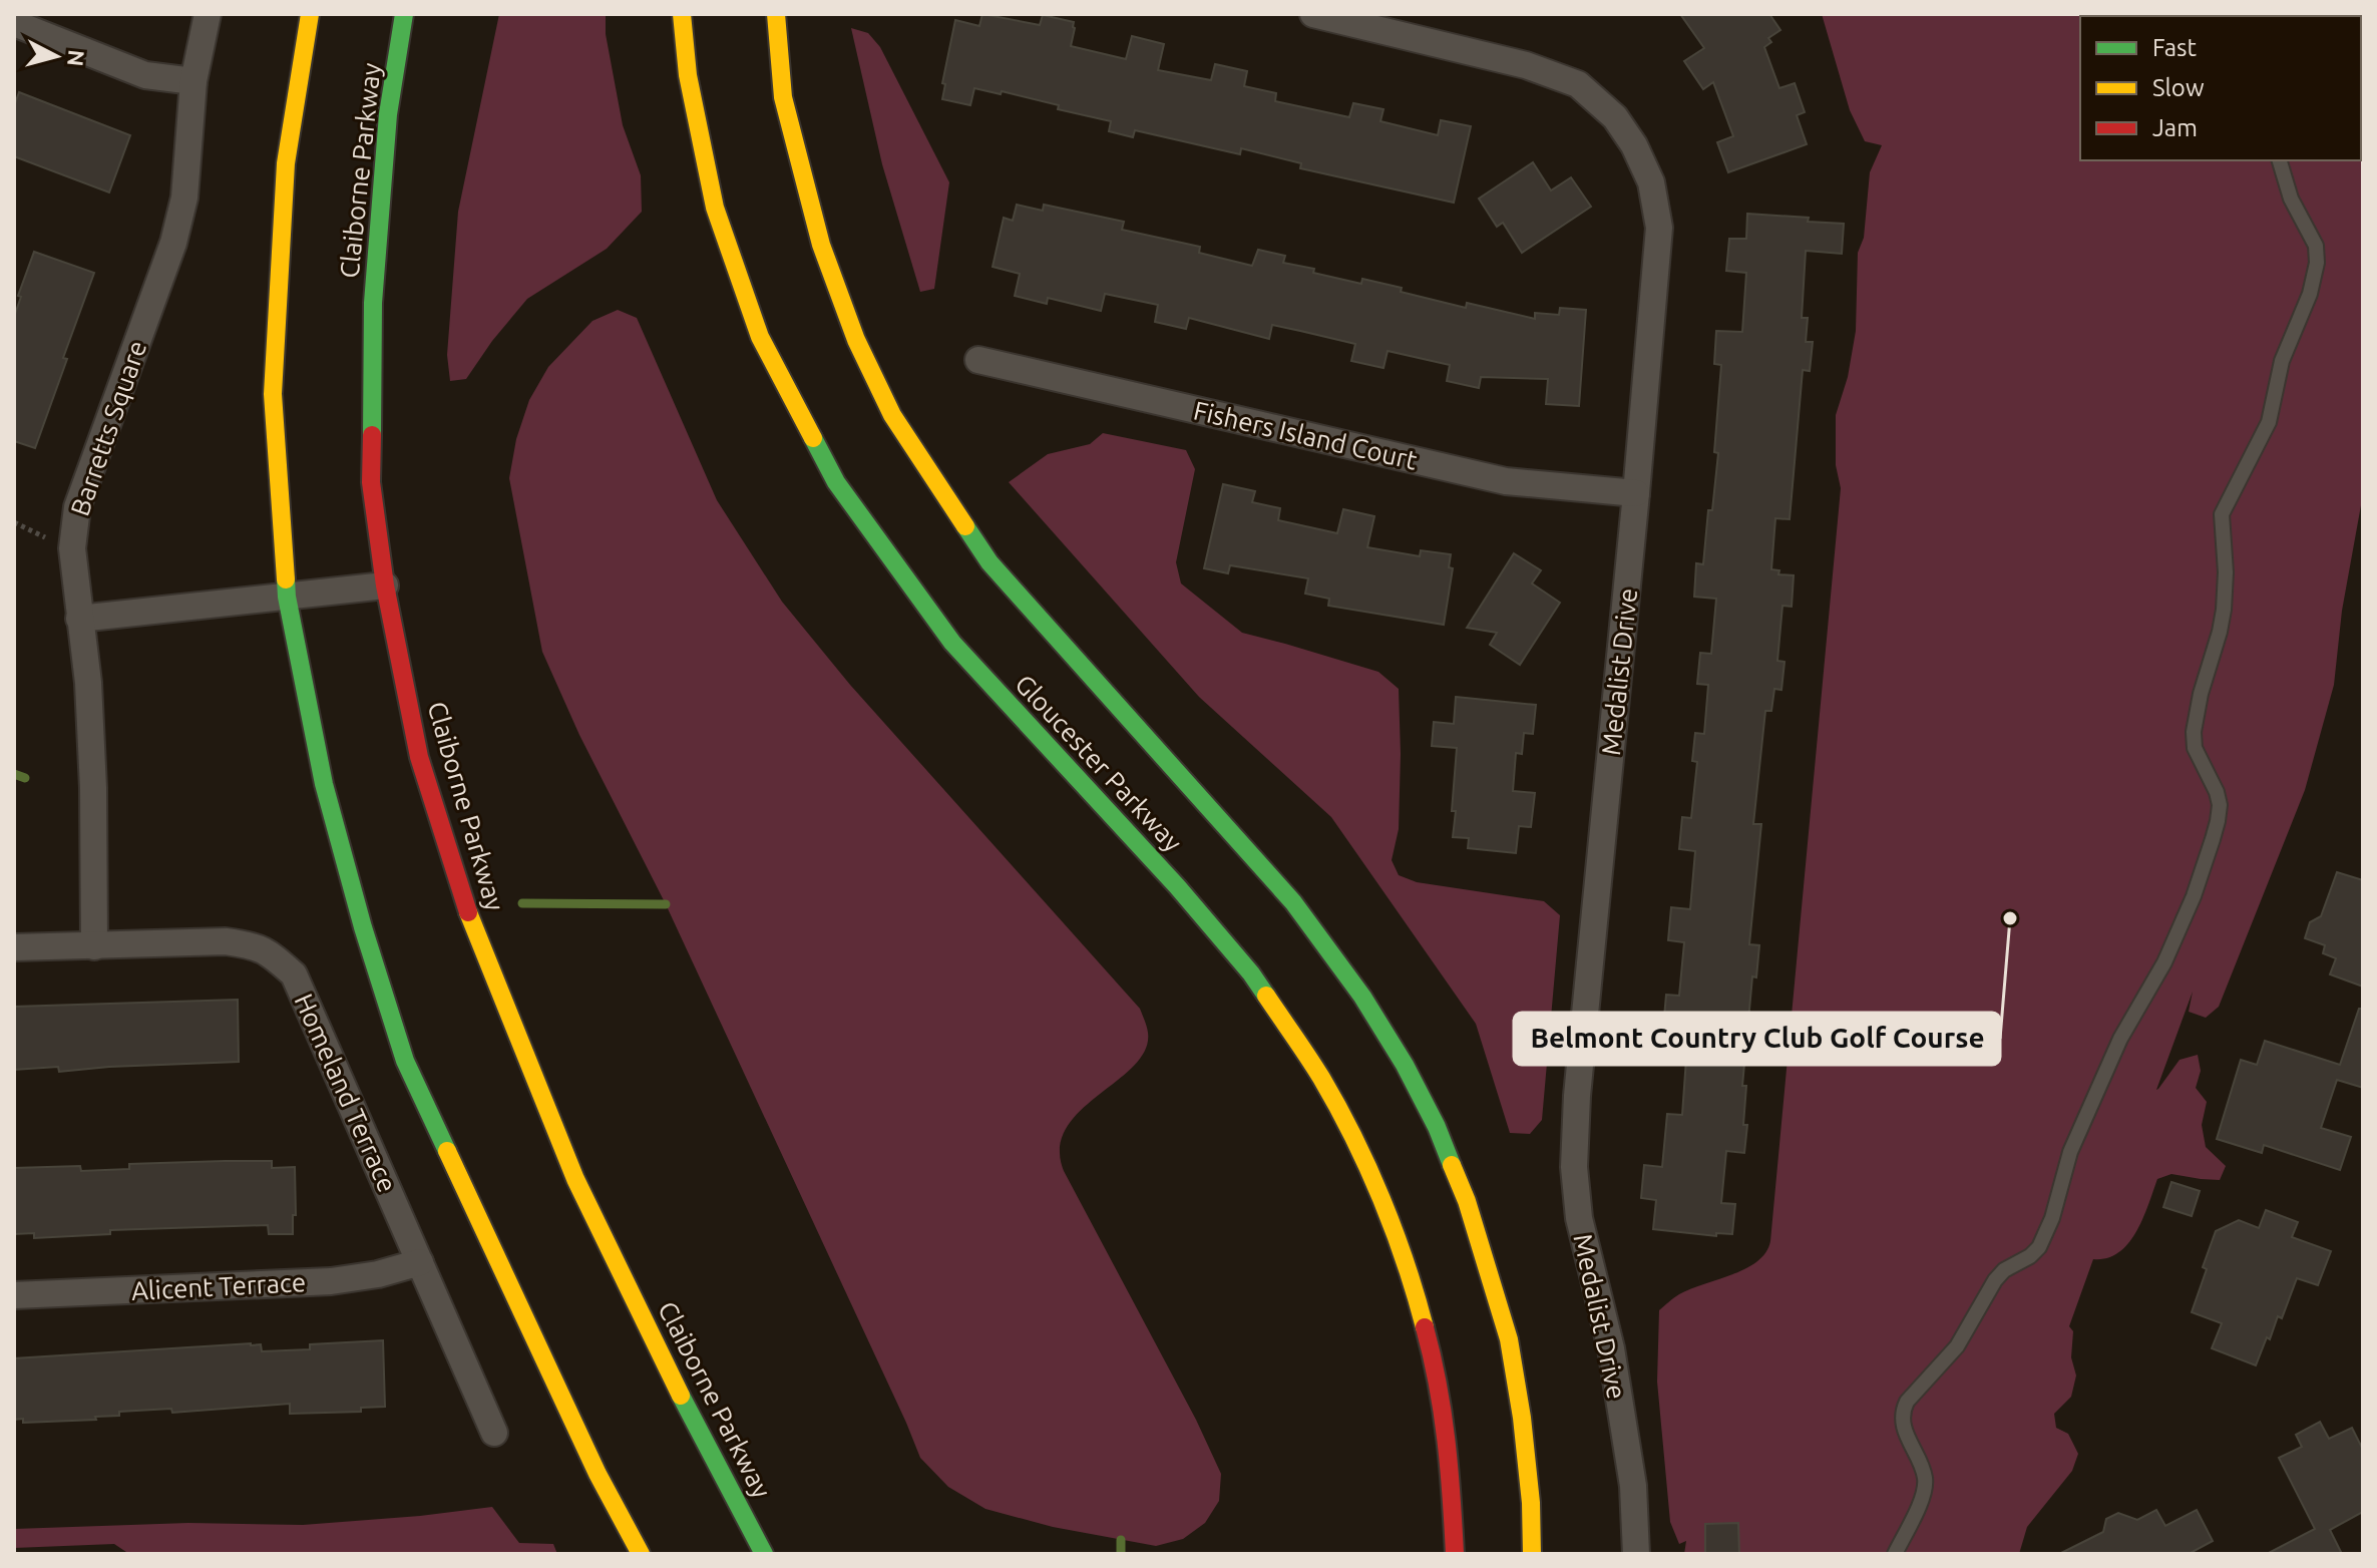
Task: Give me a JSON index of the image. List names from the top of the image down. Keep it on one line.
{"streets":{"main road":["Claiborne Parkway","Gloucester Parkway"],"street":["Barretts Square","Fishers Island Court","Medalist Drive","Homeland Terrace","Alicent Terrace"]},"crossings":[["Barretts Square","Homeland Terrace"],["Fishers Island Court","Medalist Drive"],["Homeland Terrace","Alicent Terrace"]],"places":["Belmont Country Club Golf Course"],"legend":["Fast","Slow","Jam"],"north":"right"}
